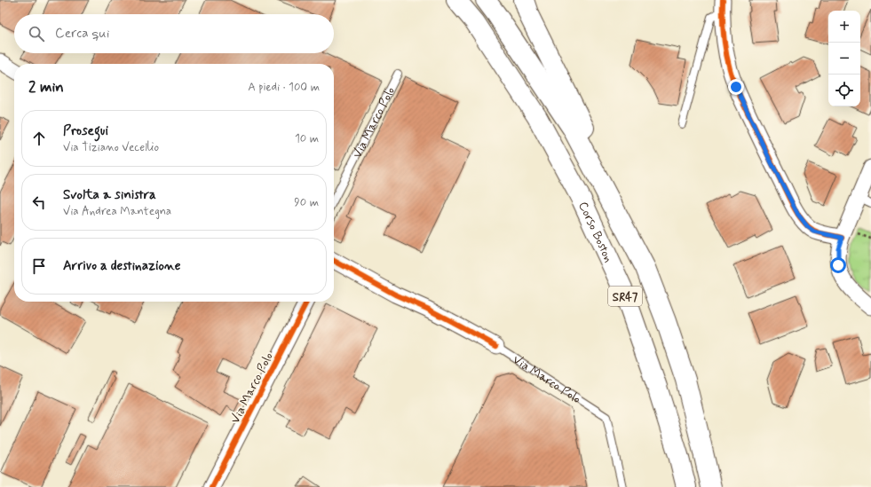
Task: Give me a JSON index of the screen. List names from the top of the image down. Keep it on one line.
{"streets":{"highway":["Corso Boston","SR47"],"street":["Via Marco Polo"]},"page":{"map_buttons":["+","−"],"search":"Cerca qui","heading":["2 min","A piedi · 100 m"],"list":[["Prosegui","Via Tiziano Vecellio","10 m"],["Svolta a sinistra","Via Andrea Mantegna","90 m"],"Arrivo a destinazione"]}}
